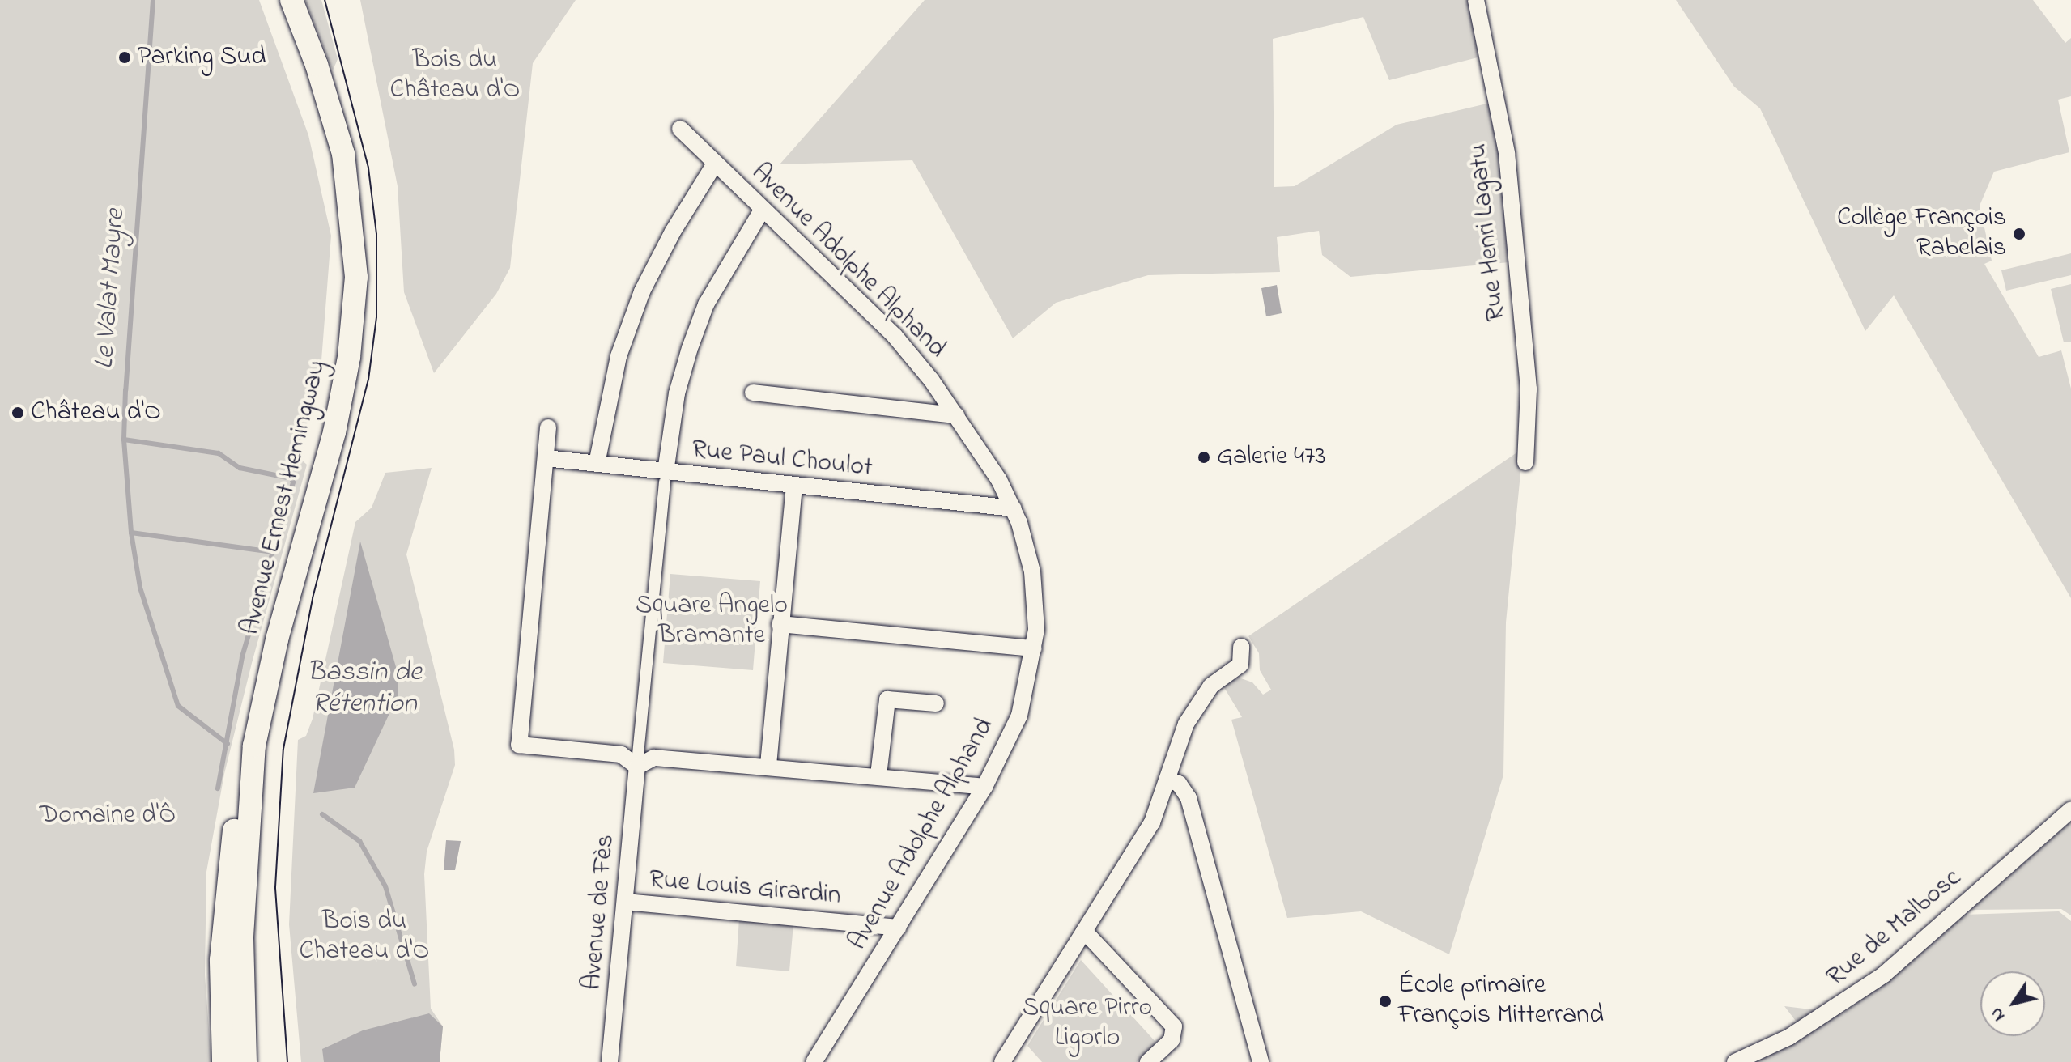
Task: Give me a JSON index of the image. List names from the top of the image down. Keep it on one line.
{"streets":{"main road":["Avenue Ernest Hemingway"],"street":["Rue Henri Lagatu","Avenue Adolphe Alphand","Rue Paul Choulot","Rue Louis Girardin","Avenue de Fès","Rue de Malbosc"]},"crossings":[["Avenue Adolphe Alphand","Rue Paul Choulot"],["Avenue Adolphe Alphand","Rue Louis Girardin"],["Avenue Adolphe Alphand","Avenue de Fès"],["Rue Paul Choulot","Avenue de Fès"],["Rue Louis Girardin","Avenue de Fès"]],"water":["Le Valat Mayre","Bassin de Rétention"],"parks":["Bois du Château d'O","Square Angelo Bramante","Domaine d'Ô","Bois du Chateau d'O","Square Pirro Ligorlo"],"places":["Parking Sud","Collège François Rabelais","Château d'O","Galerie 473","École primaire François Mitterrand"],"north":"bottom left"}
